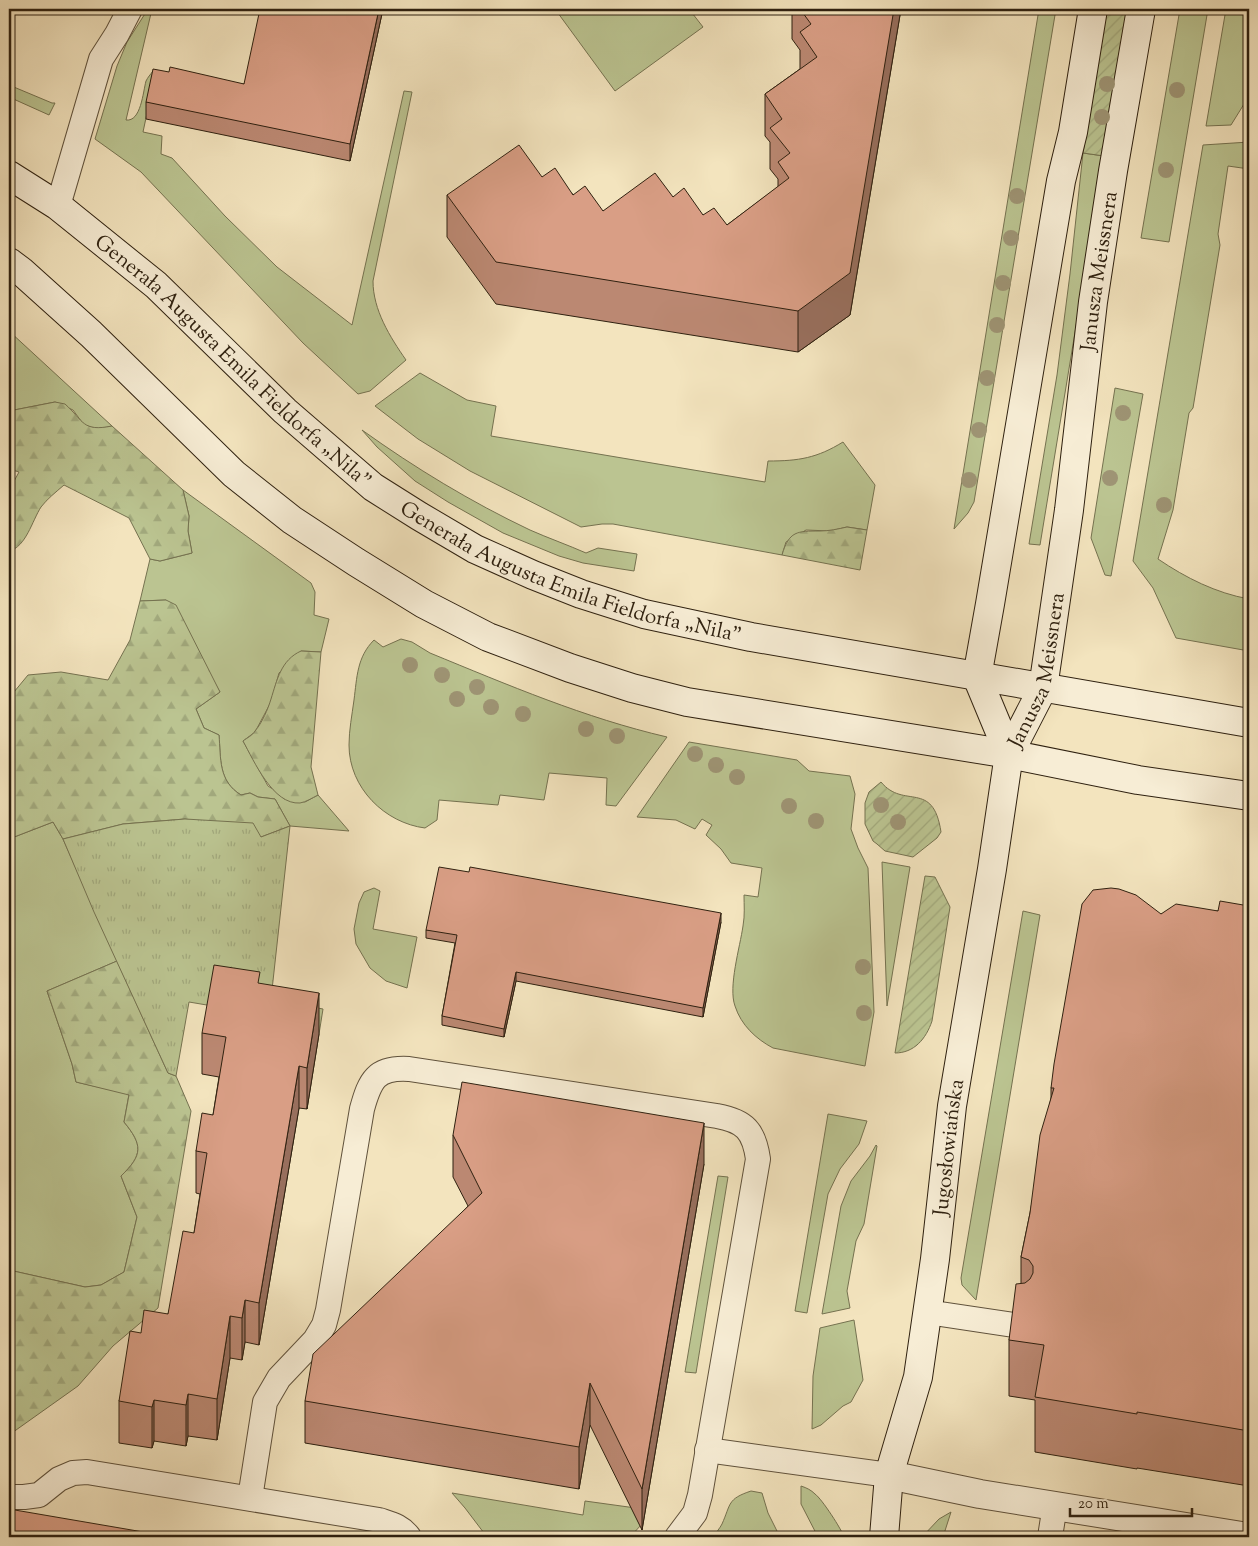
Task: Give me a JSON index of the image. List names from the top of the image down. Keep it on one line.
{"streets":{"street":["Janusza Meissnera","Generała Augusta Emila Fieldorfa „Nila”","Jugosłowiańska"]},"crossings":[["Janusza Meissnera","Generała Augusta Emila Fieldorfa „Nila”"],["Janusza Meissnera","Jugosłowiańska"]],"scale_bar":"20 m"}
